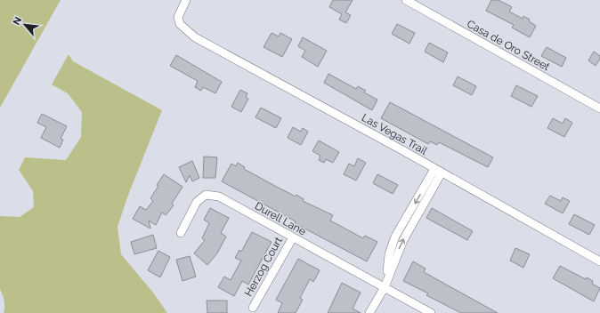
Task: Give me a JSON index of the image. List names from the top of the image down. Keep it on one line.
{"streets":{"street":["Casa de Oro Street","Las Vegas Trail","Durell Lane","Herzog Court"]},"crossings":[["Durell Lane","Herzog Court"]],"north":"top left"}
